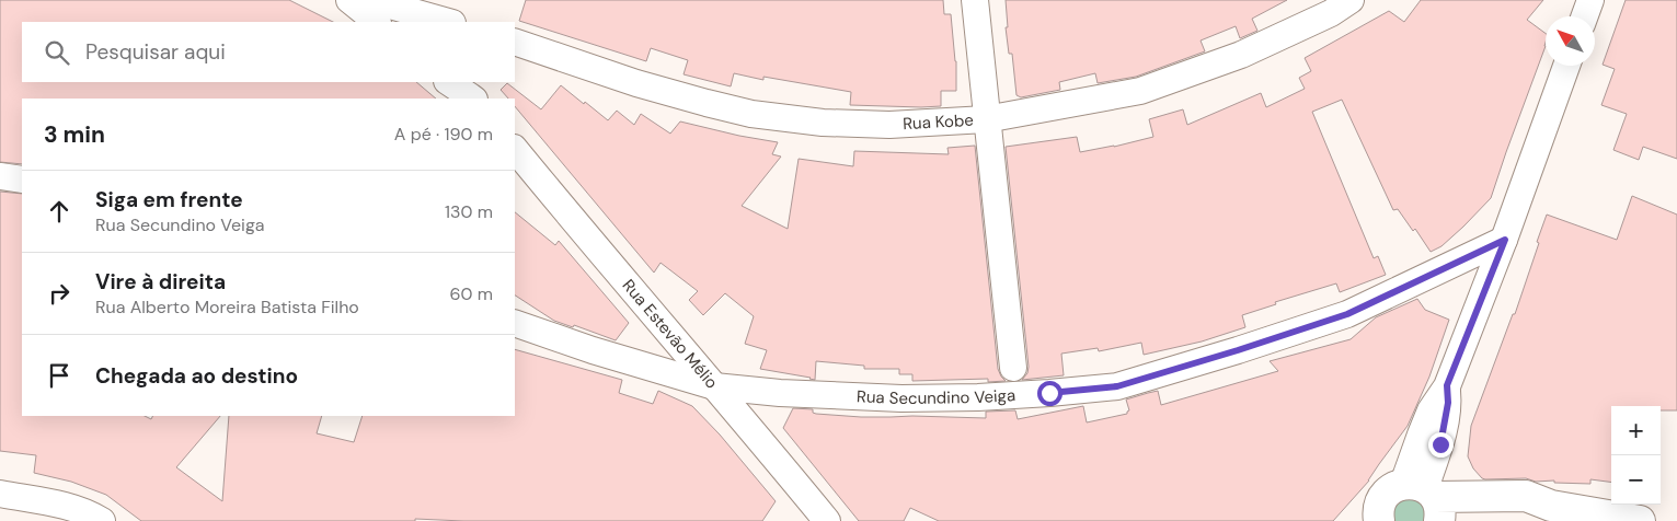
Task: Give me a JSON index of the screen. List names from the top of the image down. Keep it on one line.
{"streets":{"street":["Rua Kobe","Rua Estevão Mélio","Rua Secundino Veiga"]},"crossings":[["Rua Estevão Mélio","Rua Secundino Veiga"]],"north":"top left","page":{"search":"Pesquisar aqui","heading":["3 min","A pé · 190 m"],"list":[["Siga em frente","Rua Secundino Veiga","130 m"],["Vire à direita","Rua Alberto Moreira Batista Filho","60 m"],"Chegada ao destino"],"map_buttons":["+","−"]}}
